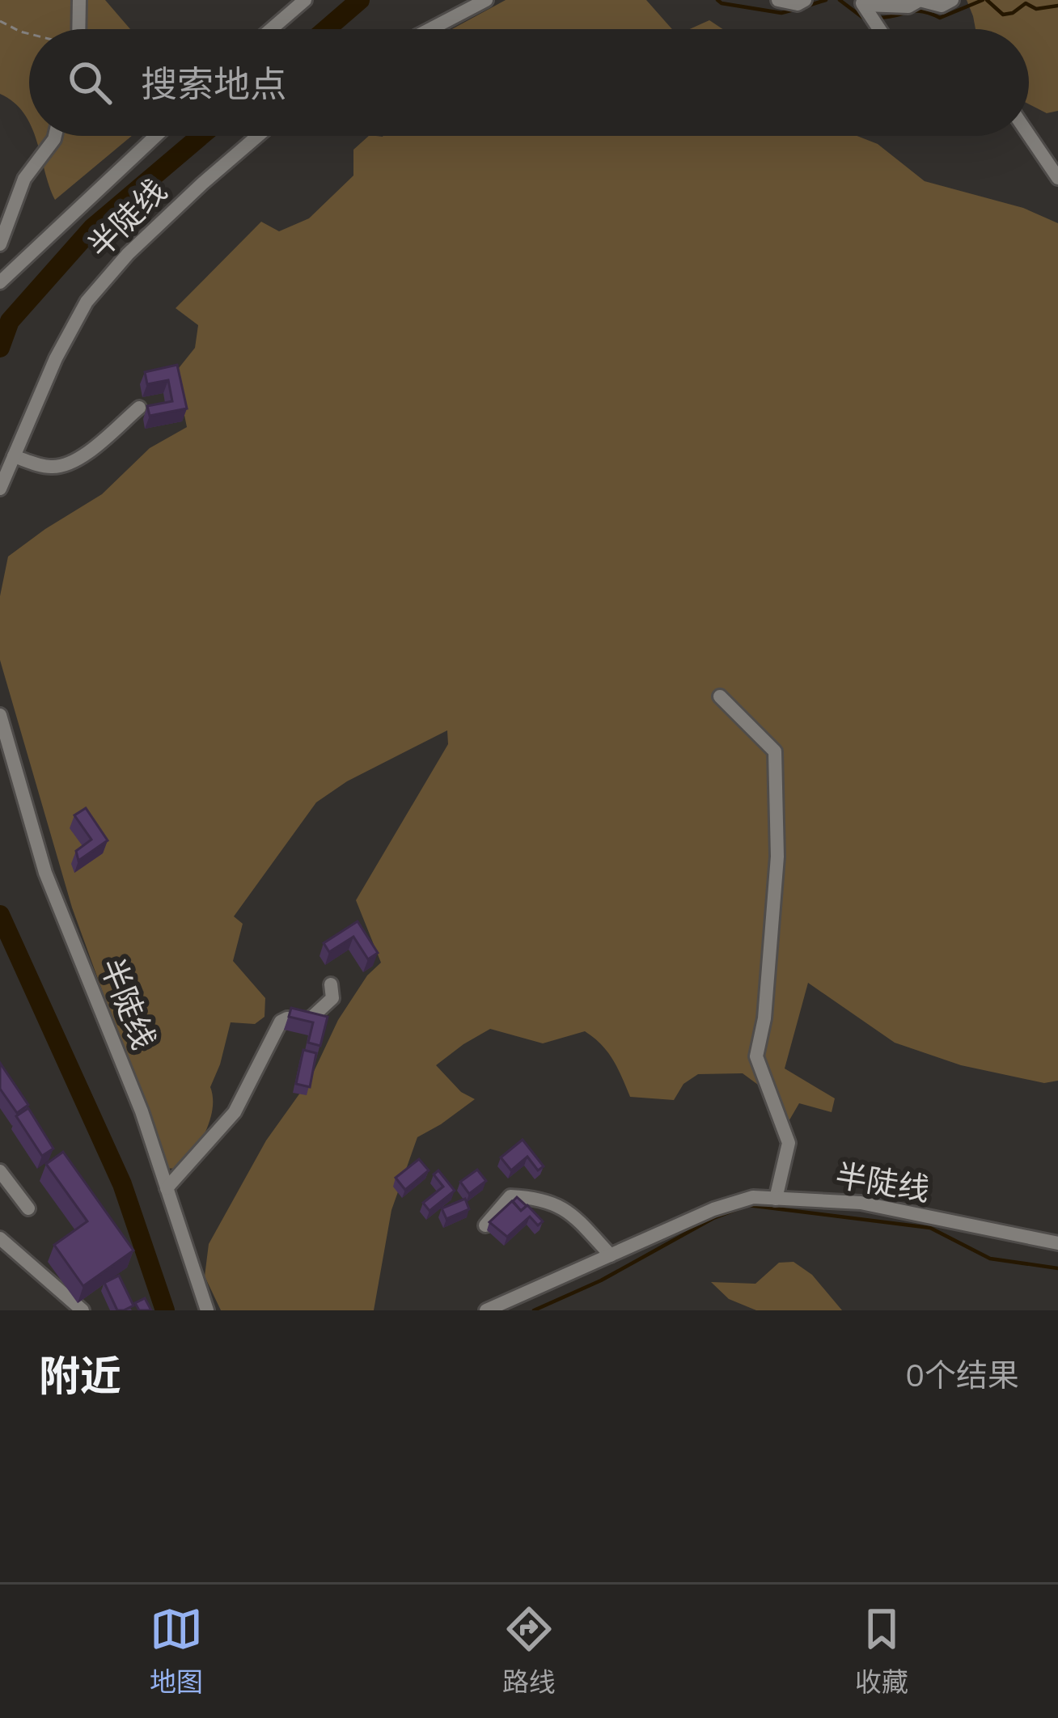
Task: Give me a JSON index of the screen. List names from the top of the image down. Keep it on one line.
{"streets":{"street":["半陡线"]},"page":{"search":"搜索地点","heading":["附近","0个结果"],"nav":["地图","路线","收藏"]}}
